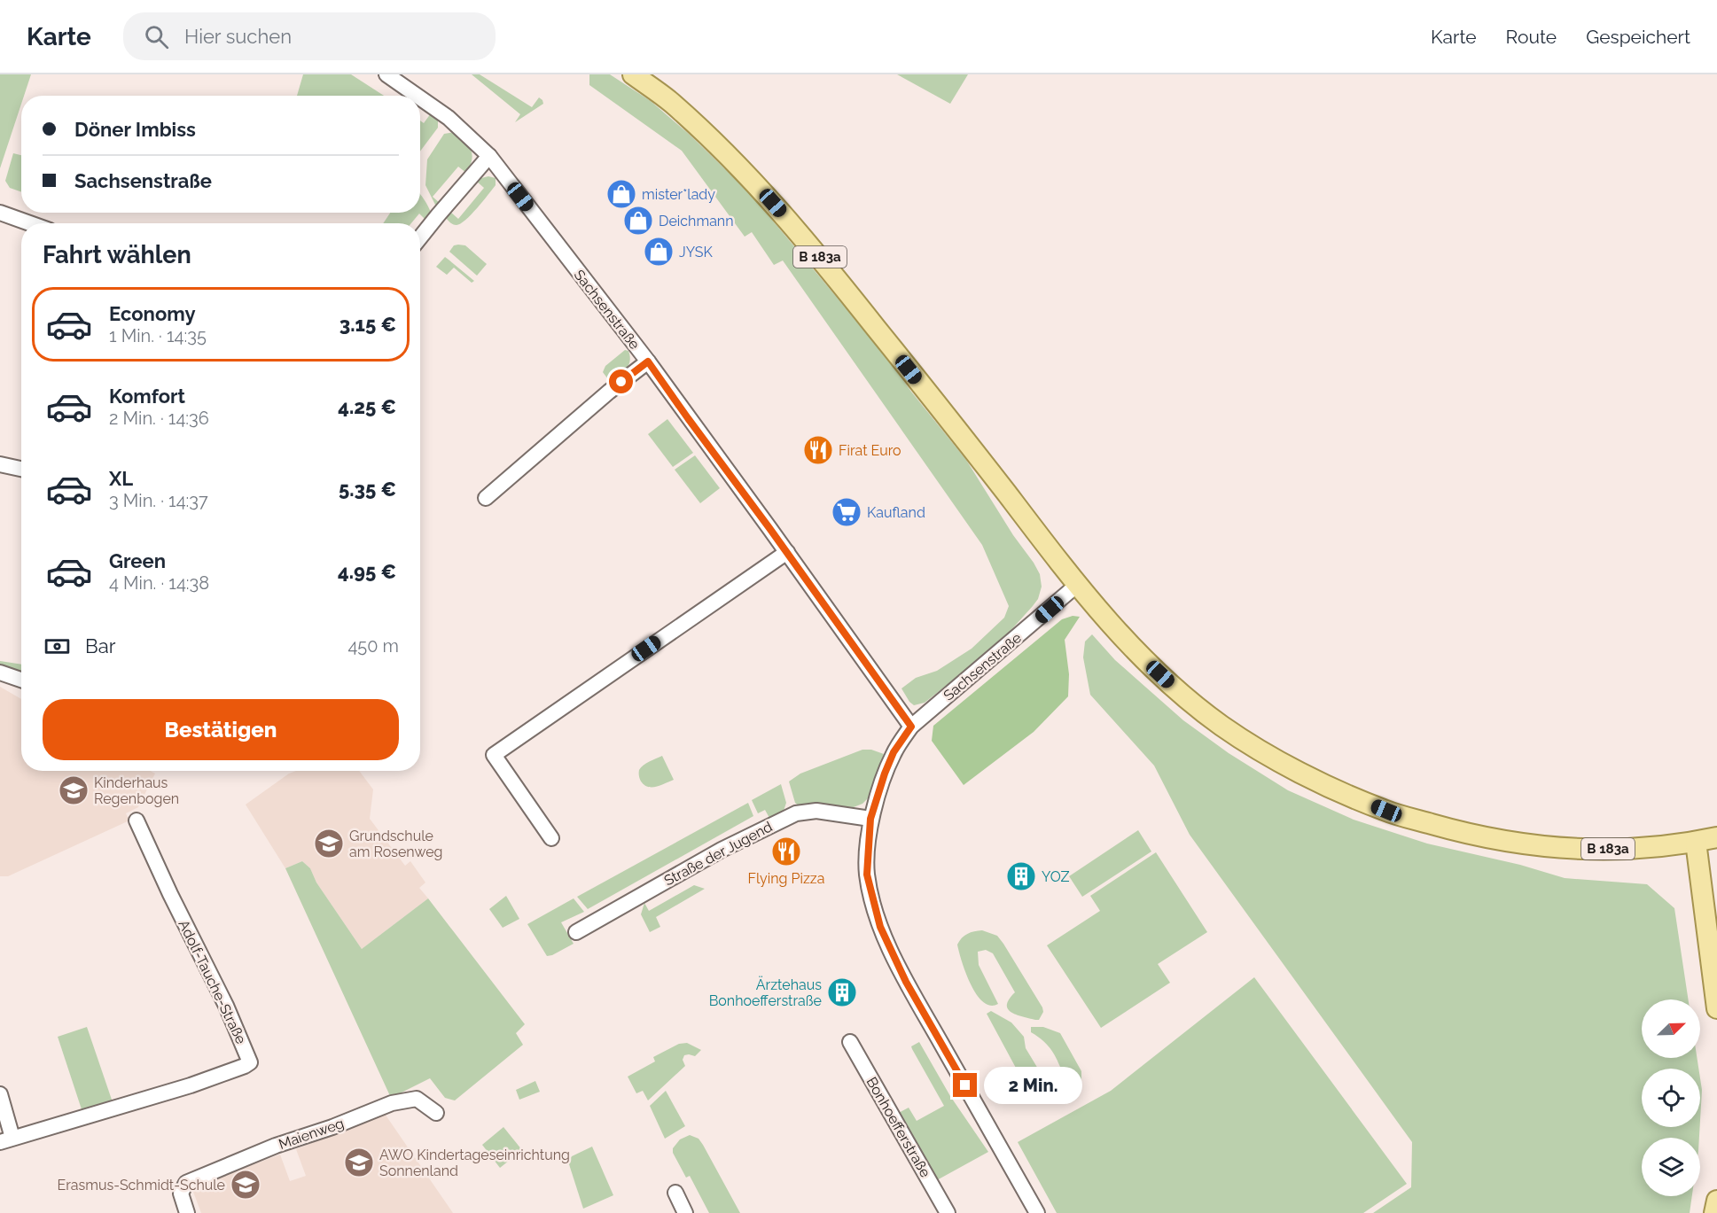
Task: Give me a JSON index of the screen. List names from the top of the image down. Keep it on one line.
{"streets":{"main road":["B 183a"],"street":["Sachsenstraße","Straße der Jugend","Adolf-Tauche-Straße","Bonhoefferstraße","Maienweg"]},"crossings":[["B 183a","Sachsenstraße"],["Sachsenstraße","Straße der Jugend"]],"places":{"shop":["mister*lady","Deichmann","JYSK"],"restaurant":["Firat Euro","Flying Pizza"],"supermarket":["Kaufland"],"school or university":["Kinderhaus Regenbogen","Grundschule am Rosenweg","AWO Kindertageseinrichtung Sonnenland","Erasmus-Schmidt-Schule"],"building":["YOZ","Ärztehaus Bonhoefferstraße"]},"north":"top right","page":{"header":"Karte","search":"Hier suchen","nav":["Karte","Route","Gespeichert"],"banner":["Döner Imbiss","Sachsenstraße"],"heading":"Fahrt wählen","list":[{"name":"Economy","note":"1 Min. · 14:35","value":"3.15 €"},{"name":"Komfort","note":"2 Min. · 14:36","value":"4.25 €"},{"name":"XL","note":"3 Min. · 14:37","value":"5.35 €"},{"name":"Green","note":"4 Min. · 14:38","value":"4.95 €"}],"pay":["Bar","450 m"],"buttons":"Bestätigen","bubble":"2 Min."}}
